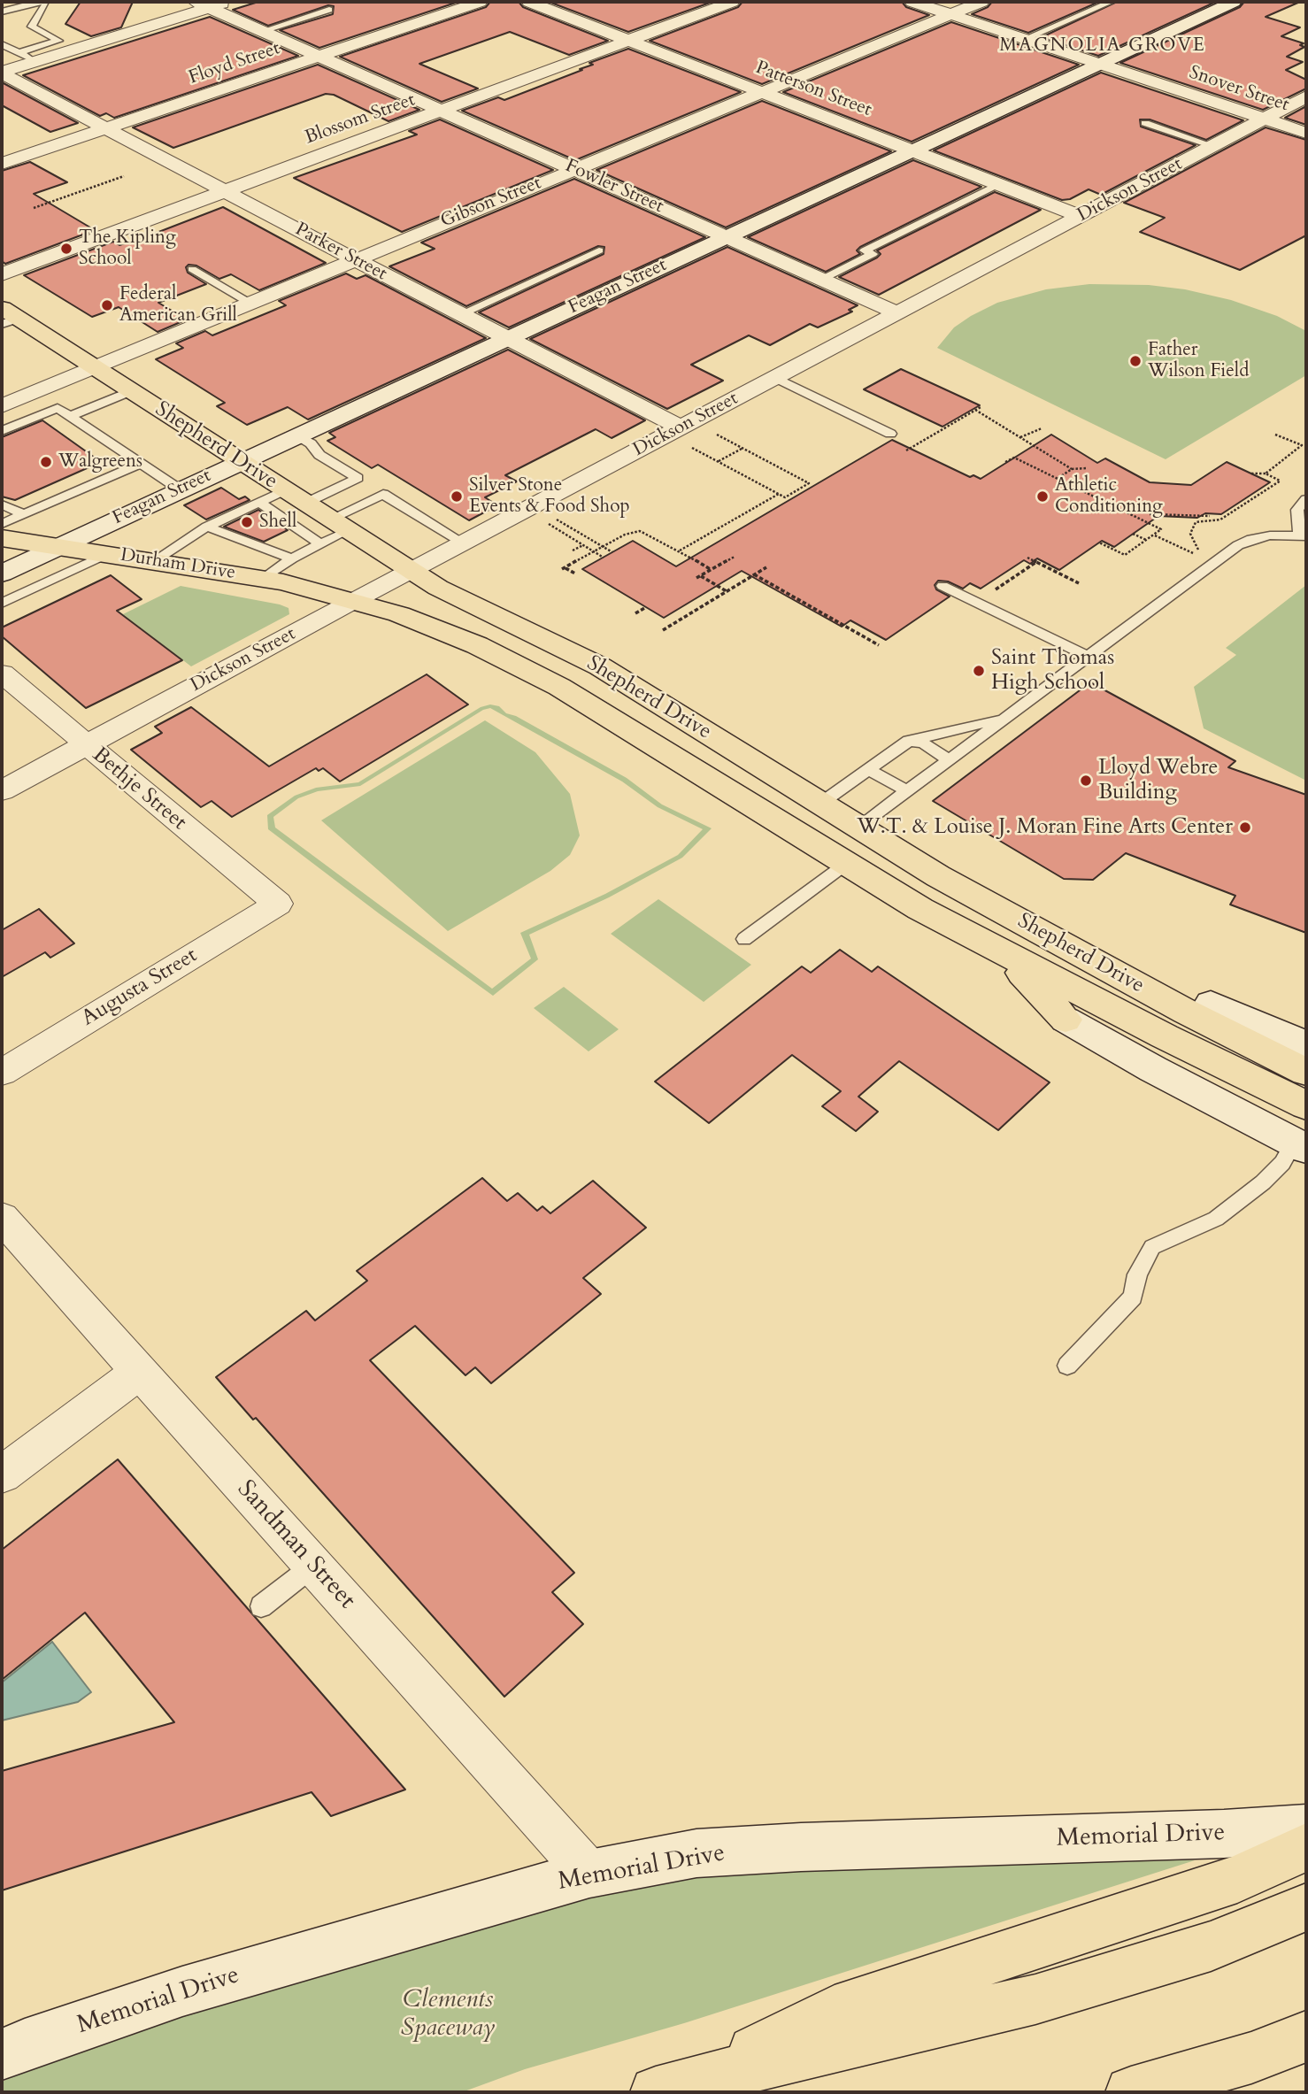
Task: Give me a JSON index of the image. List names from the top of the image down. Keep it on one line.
{"streets":{"main road":["Shepherd Drive","Durham Drive"],"street":["Floyd Street","Patterson Street","Snover Street","Blossom Street","Fowler Street","Dickson Street","Gibson Street","Parker Street","Feagan Street","Bethje Street","Augusta Street","Sandman Street","Memorial Drive"]},"crossings":[["Floyd Street","Fowler Street"],["Floyd Street","Parker Street"],["Patterson Street","Blossom Street"],["Patterson Street","Dickson Street"],["Patterson Street","Gibson Street"],["Patterson Street","Feagan Street"],["Snover Street","Dickson Street"],["Snover Street","Gibson Street"],["Snover Street","Feagan Street"],["Blossom Street","Fowler Street"],["Blossom Street","Parker Street"],["Fowler Street","Dickson Street"],["Fowler Street","Gibson Street"],["Fowler Street","Feagan Street"],["Dickson Street","Parker Street"],["Dickson Street","Shepherd Drive"],["Dickson Street","Durham Drive"],["Dickson Street","Bethje Street"],["Gibson Street","Parker Street"],["Gibson Street","Shepherd Drive"],["Parker Street","Feagan Street"],["Feagan Street","Shepherd Drive"],["Feagan Street","Durham Drive"],["Shepherd Drive","Durham Drive"],["Bethje Street","Augusta Street"],["Sandman Street","Memorial Drive"]],"districts":["MAGNOLIA GROVE"],"parks":["Clements Spaceway"],"places":["The Kipling School","Federal American Grill","Father Wilson Field","Walgreens","Silver Stone Events & Food Shop","Athletic Conditioning","Shell","Saint Thomas High School","Lloyd Webre Building","W.T. & Louise J. Moran Fine Arts Center"]}
